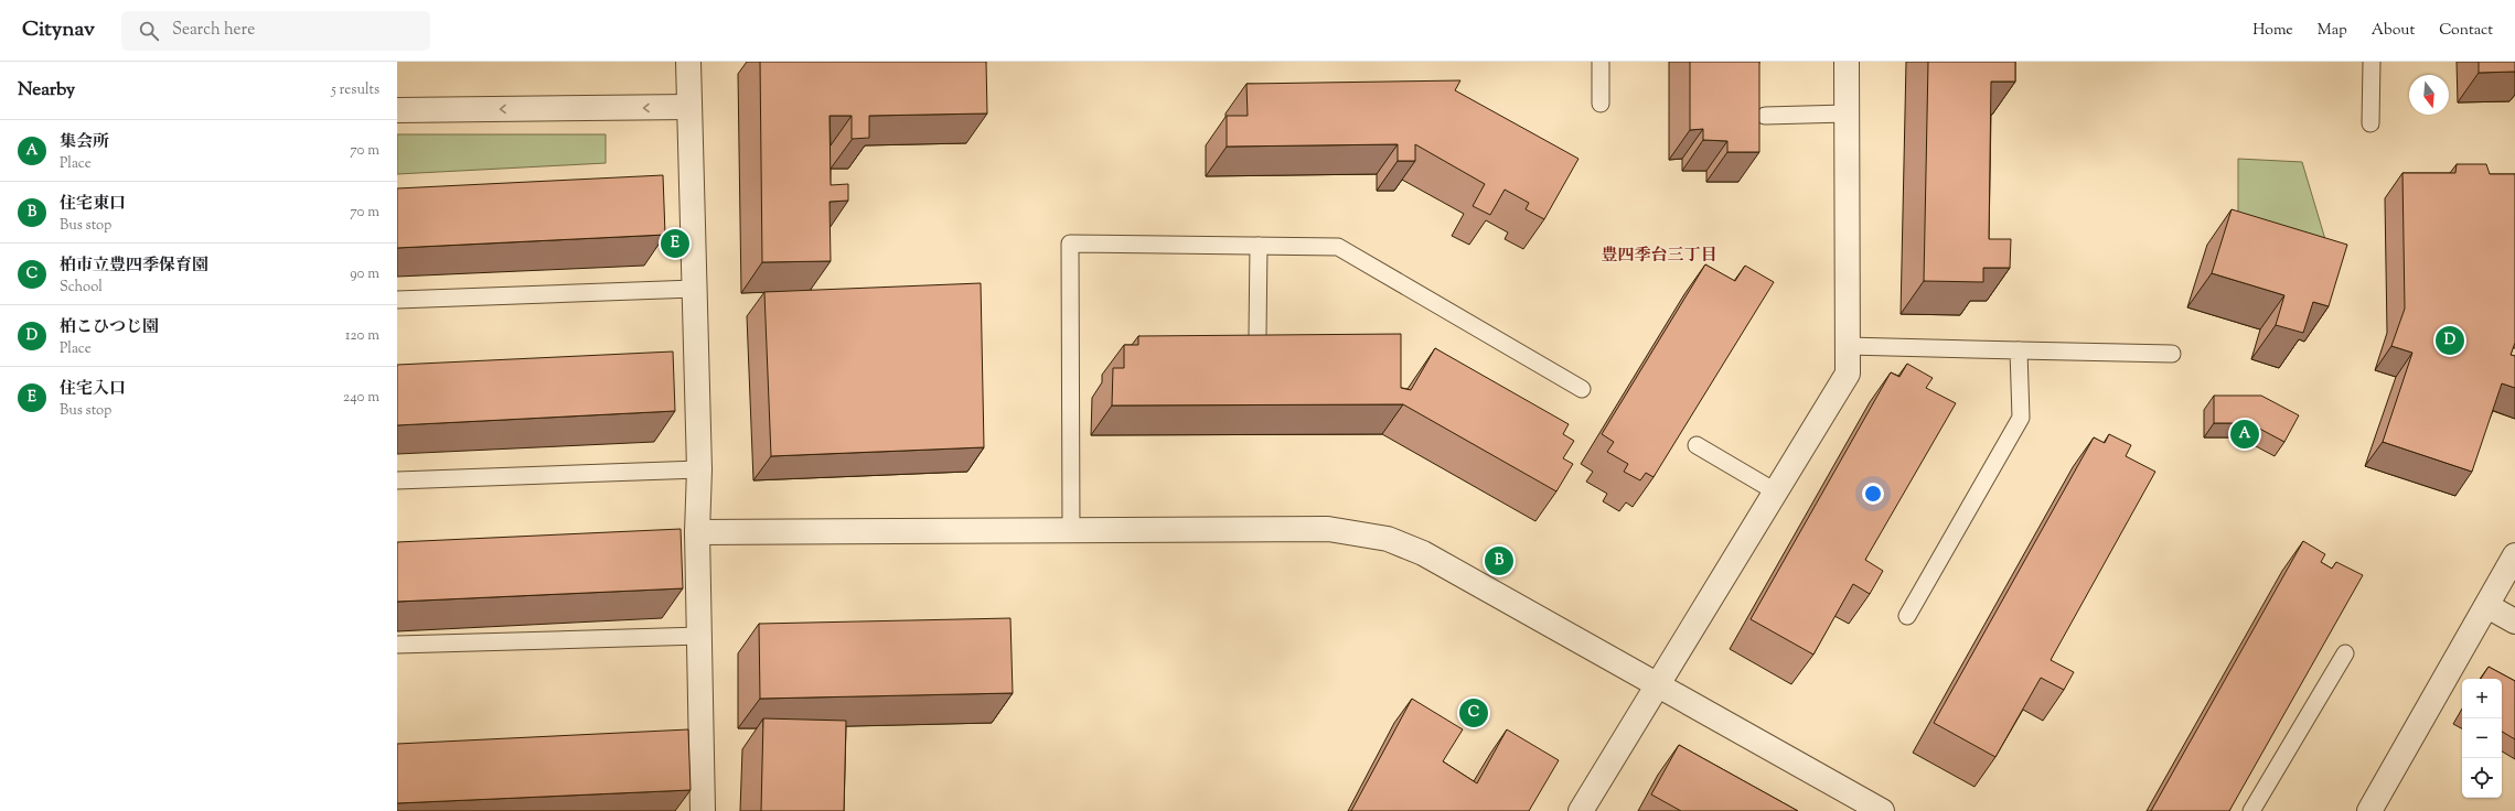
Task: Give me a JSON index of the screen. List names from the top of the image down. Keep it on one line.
{"districts":["豊四季台三丁目"],"north":"bottom","page":{"header":"Citynav","search":"Search here","nav":["Home","Map","About","Contact"],"heading":["Nearby","5 results"],"list":[{"mark":"A","name":"集会所","note":"Place","value":"70 m"},{"mark":"B","name":"住宅東口","note":"Bus stop","value":"70 m"},{"mark":"C","name":"柏市立豊四季保育園","note":"School","value":"90 m"},{"mark":"D","name":"柏こひつじ園","note":"Place","value":"120 m"},{"mark":"E","name":"住宅入口","note":"Bus stop","value":"240 m"}],"pins":["E","D","A","B","C"],"map_buttons":["+","−"]}}
